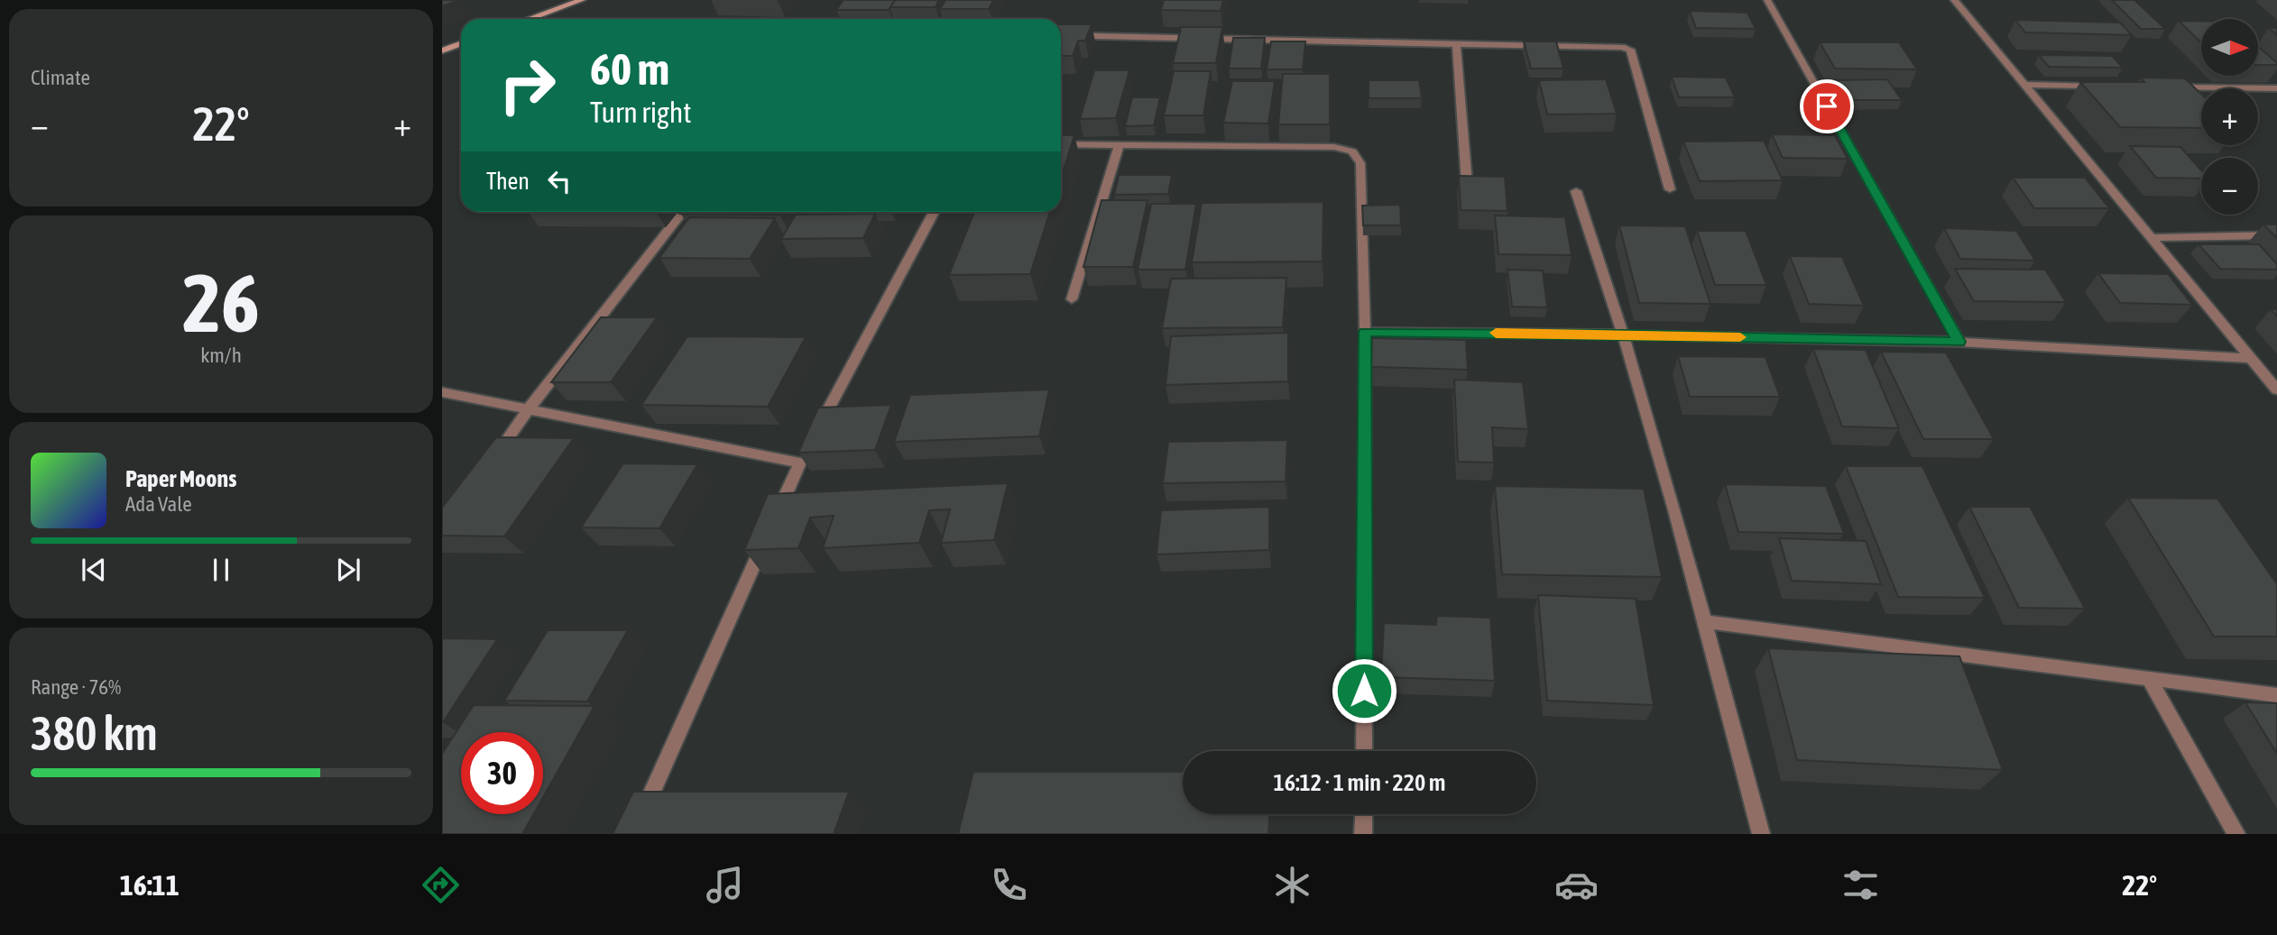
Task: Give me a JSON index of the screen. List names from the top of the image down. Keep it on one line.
{"north":"right","page":{"tile":["Climate",["26","km/h"],["Range · 76%","380 km"]],"map_buttons":["+","−"],"turn":["60 m","Turn right"],"heat":["−","22°","+"],"then":"Then","song":["Paper Moons","Ada Vale"],"limit":"30","trip":"16:12 · 1 min · 220 m","tabs":["16:11","22°"]}}
